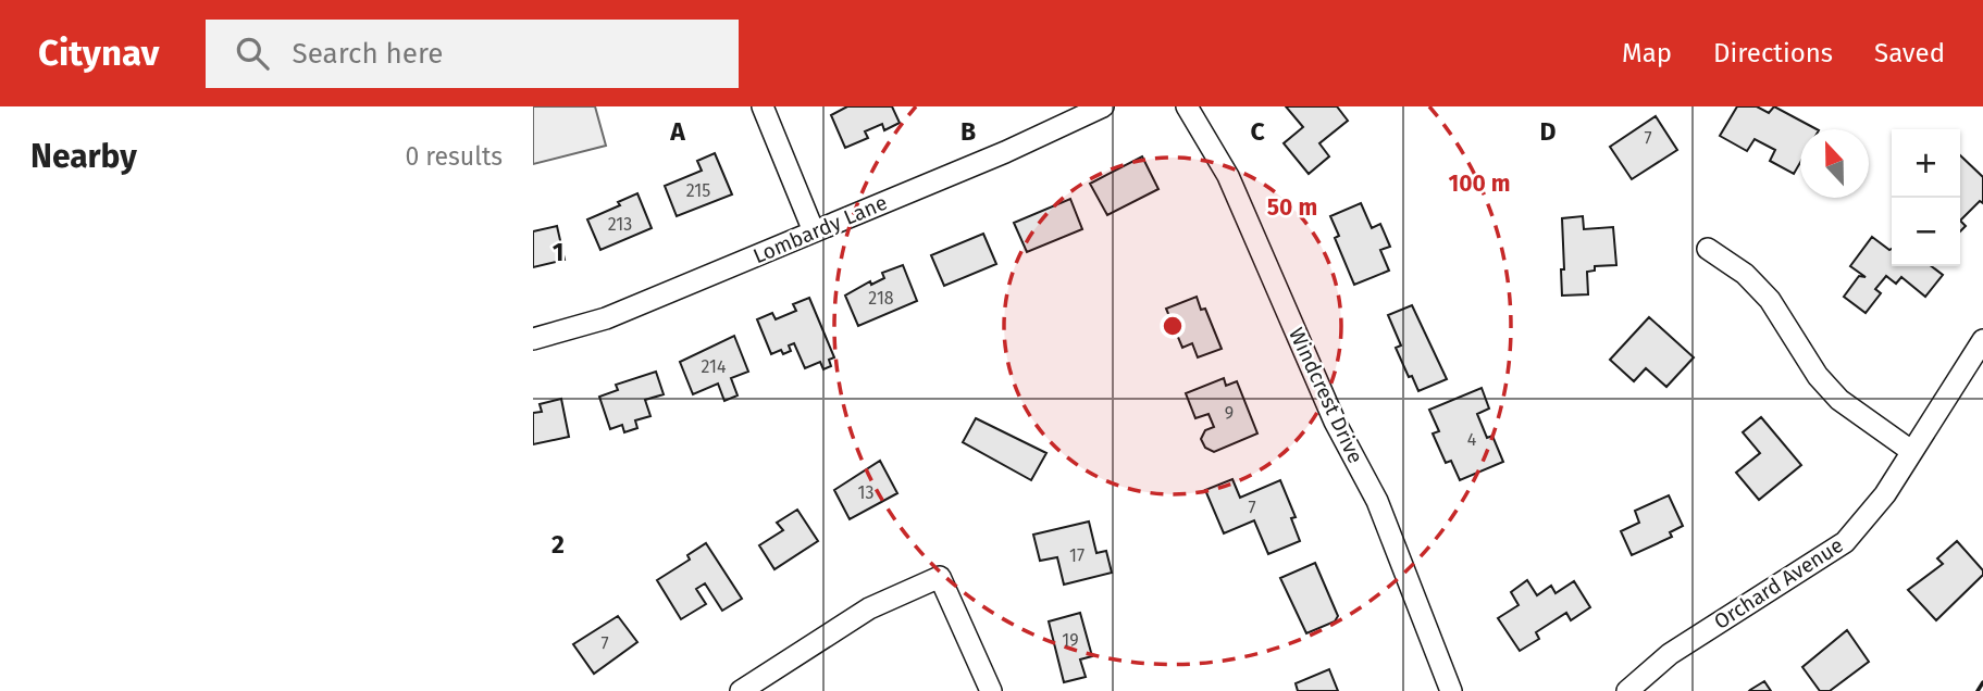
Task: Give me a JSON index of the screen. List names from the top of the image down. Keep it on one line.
{"streets":{"street":["Lombardy Lane","Windcrest Drive","Orchard Avenue"]},"house_numbers":["7","215","213","218","214","9","4","13","7","17","19","7"],"north":"top","page":{"header":"Citynav","search":"Search here","nav":["Map","Directions","Saved"],"heading":["Nearby","0 results"],"map_buttons":["+","−"]},"grid":{"columns":["A","B","C","D"],"rows":["1","2"]},"rings":["100 m","50 m"]}
